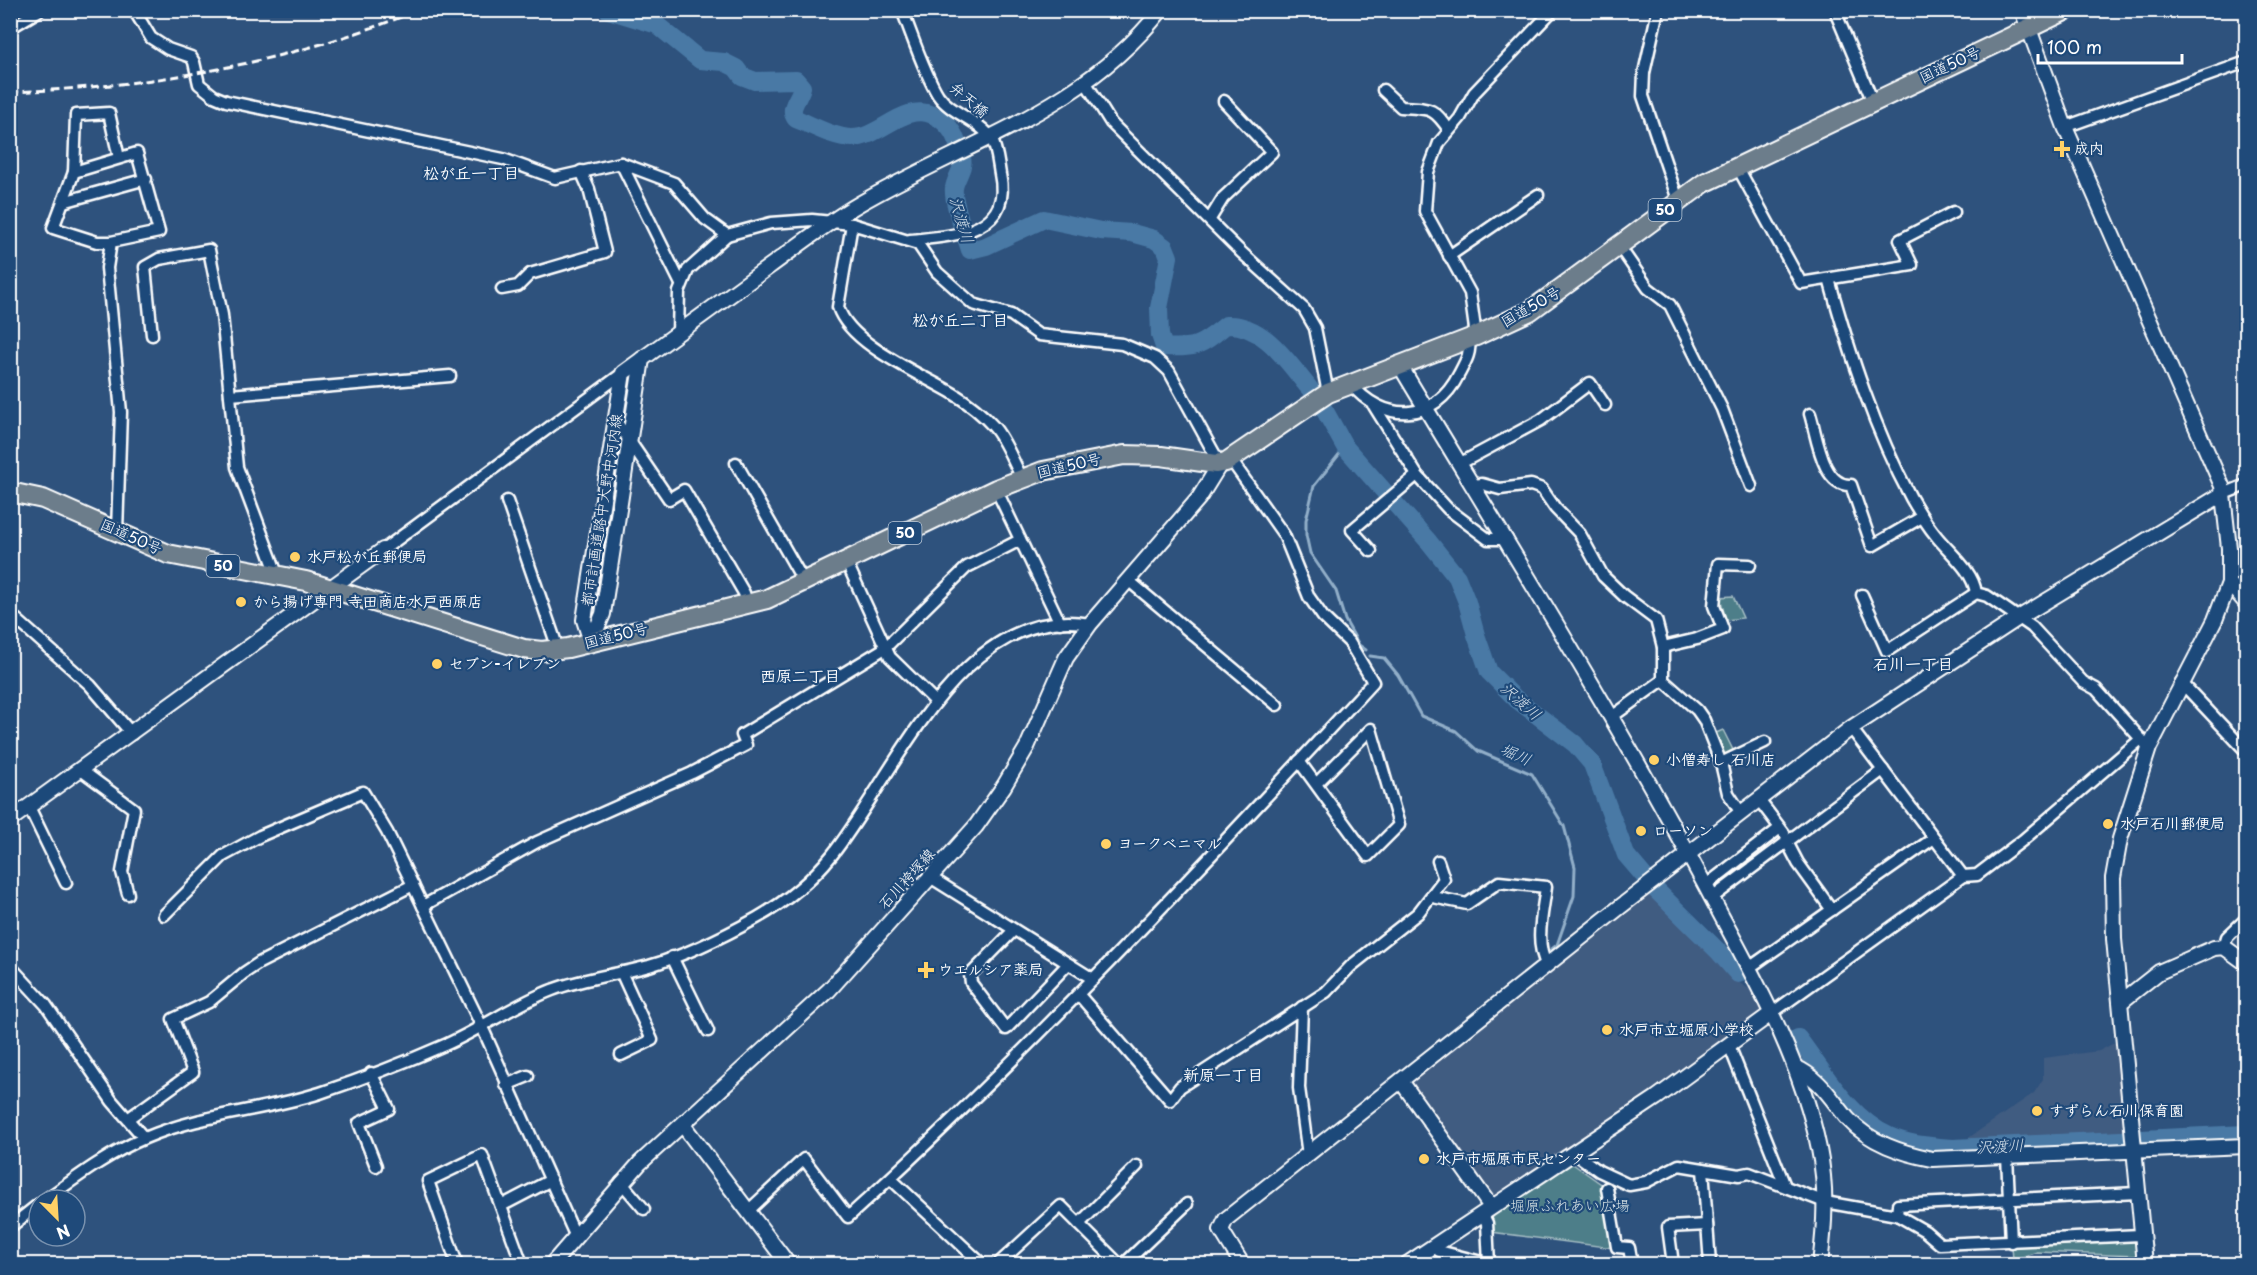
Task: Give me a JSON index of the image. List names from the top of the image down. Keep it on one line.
{"streets":{"highway":["国道50号","50"],"street":["弁天橋","都市計画道路中大野中河内線","石川袴塚線"]},"crossings":[["国道50号","都市計画道路中大野中河内線"],["国道50号","石川袴塚線"]],"districts":["松が丘一丁目","松が丘二丁目","石川一丁目","西原二丁目","新原一丁目"],"water":["沢渡川","堀川"],"parks":["堀原ふれあい広場"],"places":{"health":["成内","ウエルシア薬局"],"other":["水戸松が丘郵便局","から揚げ専門 寺田商店水戸西原店","セブン-イレブン","小僧寿し 石川店","水戸石川郵便局","ローソン","ヨークベニマル","水戸市立堀原小学校","すずらん石川保育園","水戸市堀原市民センター"]},"scale_bar":"100 m","north":"bottom right"}
